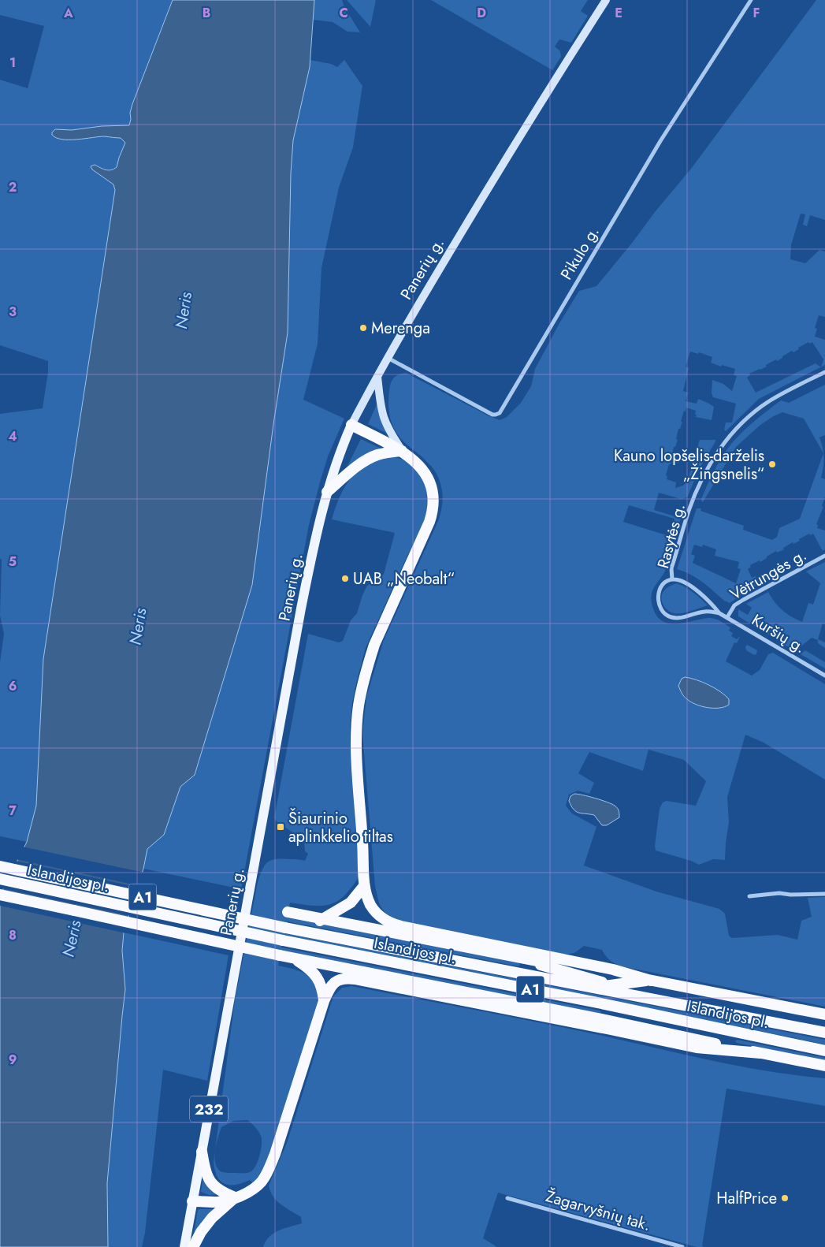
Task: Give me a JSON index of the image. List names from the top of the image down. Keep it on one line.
{"streets":{"highway":["Islandijos pl.","A1"],"main road":["Panerių g.","232"],"street":["Pikulo g.","Rasytės g.","Vėtrungės g.","Kuršių g.","Žagarvyšnių tak."]},"crossings":[["Pikulo g.","Panerių g."],["Rasytės g.","Kuršių g."],["Vėtrungės g.","Kuršių g."]],"water":["Neris"],"places":{"other":["Merenga","Kauno lopšelis-darželis „Žingsnelis“","UAB „Neobalt“","HalfPrice"],"transit":["Šiaurinio aplinkkelio tiltas"]},"grid":{"columns":["A","B","C","D","E","F"],"rows":["1","2","3","4","5","6","7","8","9"]}}
